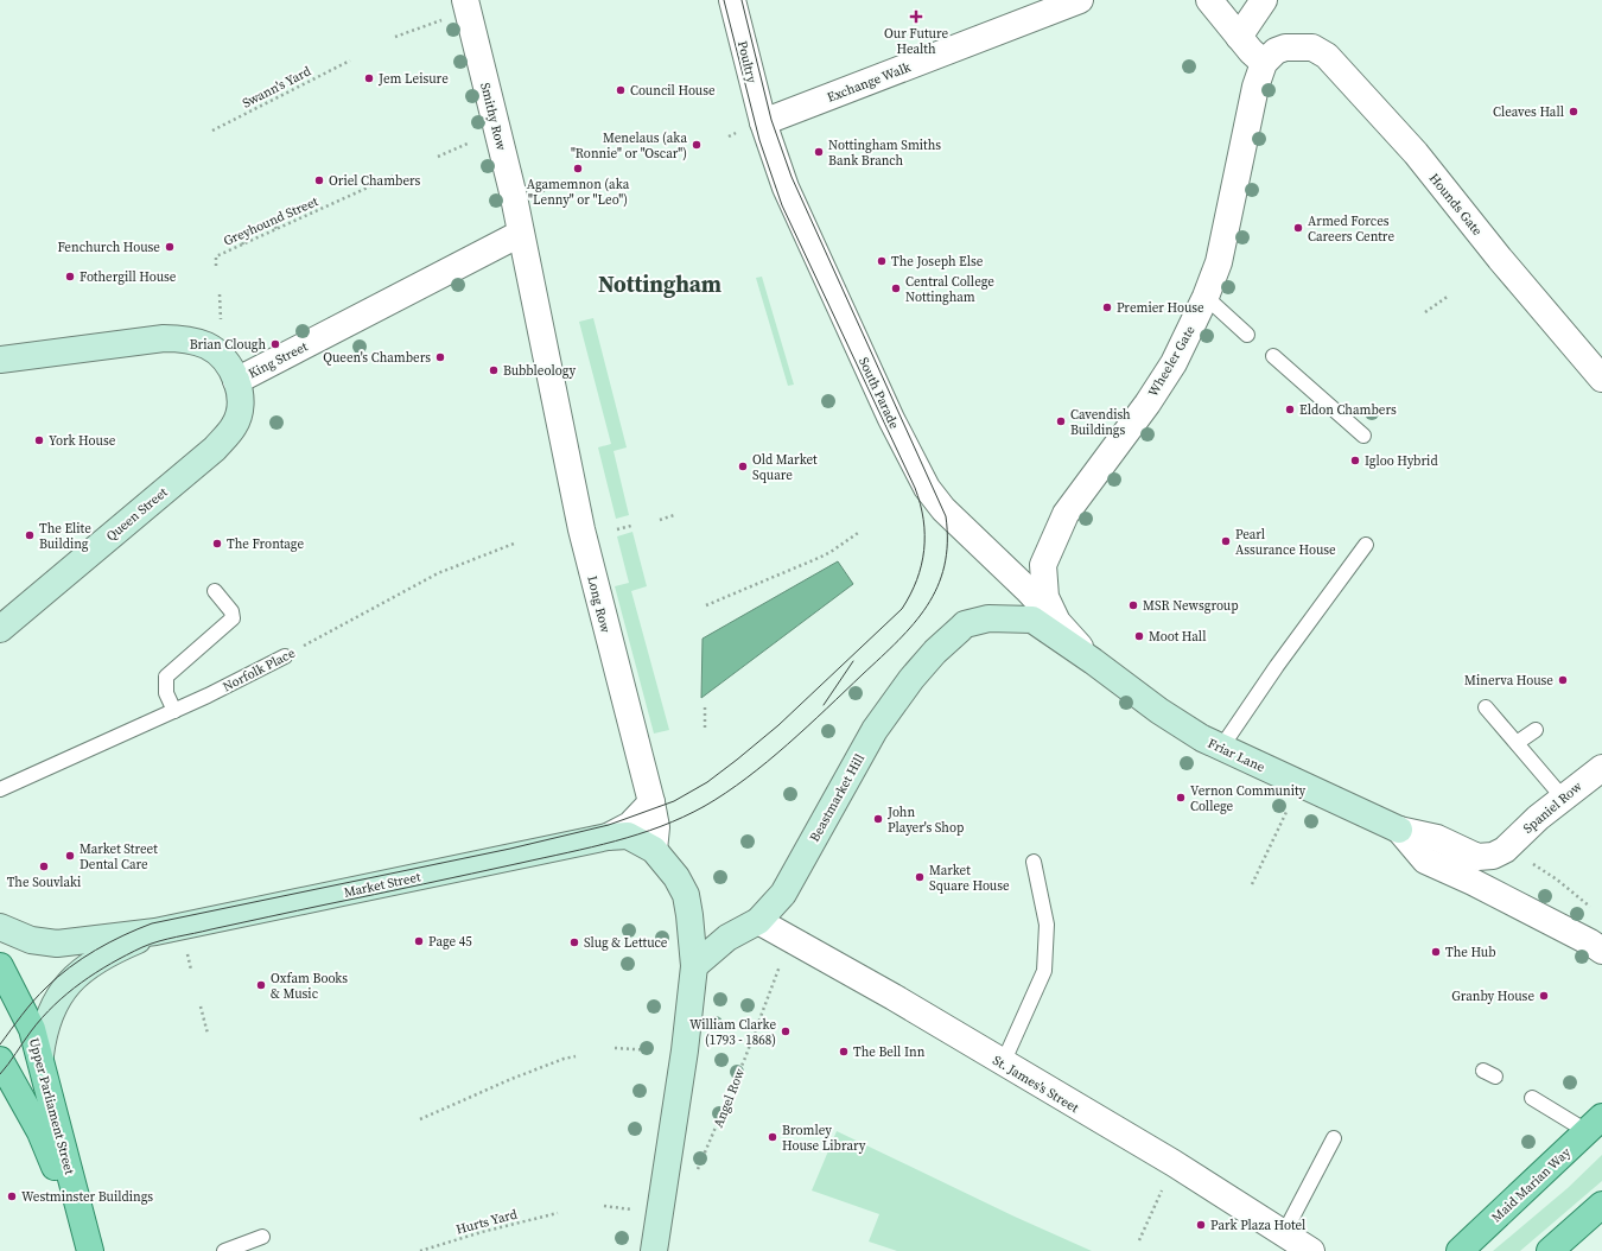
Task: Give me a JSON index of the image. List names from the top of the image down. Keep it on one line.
{"streets":{"main road":["Upper Parliament Street","Maid Marian Way"],"street":["Poultry","Exchange Walk","Smithy Row","Hounds Gate","King Street","Wheeler Gate","South Parade","Queen Street","Long Row","Friar Lane","Beastmarket Hill","Spaniel Row","Market Street","St. James's Street"],"lane":["Norfolk Place"],"path":["Swann's Yard","Greyhound Street","Angel Row","Hurts Yard"]},"crossings":[["Poultry","Exchange Walk"],["Poultry","South Parade"],["Exchange Walk","South Parade"],["Smithy Row","King Street"],["Smithy Row","Long Row"],["Hounds Gate","Wheeler Gate"],["King Street","Queen Street"],["King Street","Long Row"],["Wheeler Gate","South Parade"],["Wheeler Gate","Friar Lane"],["Long Row","Market Street"],["Friar Lane","Beastmarket Hill"],["Friar Lane","Spaniel Row"],["Beastmarket Hill","St. James's Street"],["Market Street","Upper Parliament Street"],["St. James's Street","Angel Row"]],"districts":["Nottingham"],"places":{"health":["Our Future Health"],"other":["Jem Leisure","Council House","Cleaves Hall","Menelaus (aka \"Ronnie\" or \"Oscar\")","Nottingham Smiths Bank Branch","Agamemnon (aka \"Lenny\" or \"Leo\")","Oriel Chambers","Armed Forces Careers Centre","Fenchurch House","The Joseph Else","Fothergill House","Central College Nottingham","Premier House","Brian Clough","Queen's Chambers","Bubbleology","Eldon Chambers","Cavendish Buildings","York House","Igloo Hybrid","Old Market Square","The Elite Building","Pearl Assurance House","The Frontage","MSR Newsgroup","Moot Hall","Minerva House","Vernon Community College","John Player's Shop","Market Street Dental Care","The Souvlaki","Market Square House","Page 45","Slug & Lettuce","The Hub","Oxfam Books & Music","Granby House","William Clarke (1793 - 1868)","The Bell Inn","Bromley House Library","Westminster Buildings","Park Plaza Hotel"]}}
